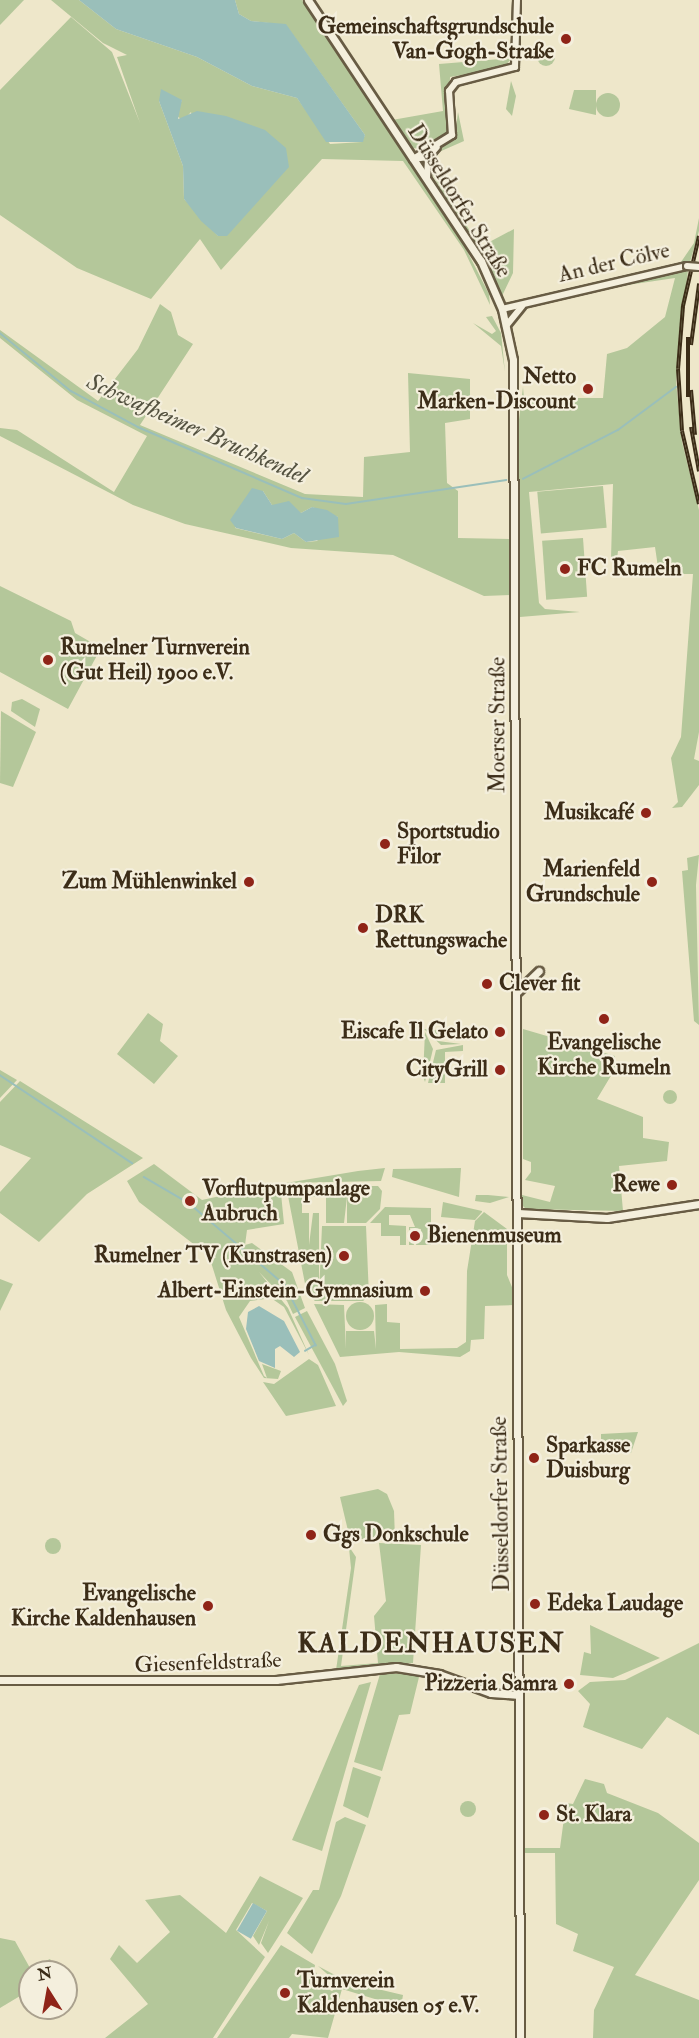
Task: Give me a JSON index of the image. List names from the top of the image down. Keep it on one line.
{"streets":{"main road":["Düsseldorfer Straße","Moerser Straße","Giesenfeldstraße"],"street":["An der Cölve"]},"crossings":[["Düsseldorfer Straße","An der Cölve"],["Düsseldorfer Straße","Moerser Straße"],["Düsseldorfer Straße","Giesenfeldstraße"]],"districts":["KALDENHAUSEN"],"water":["Schwafheimer Bruchkendel"],"places":["Gemeinschaftsgrundschule Van-Gogh-Straße","Netto Marken-Discount","FC Rumeln","Rumelner Turnverein (Gut Heil) 1900 e.V.","Musikcafé","Sportstudio Filor","Zum Mühlenwinkel","Marienfeld Grundschule","DRK Rettungswache","Clever fit","Evangelische Kirche Rumeln","Eiscafe Il Gelato","CityGrill","Rewe","Vorflutpumpanlage Aubruch","Bienenmuseum","Rumelner TV (Kunstrasen)","Albert-Einstein-Gymnasium","Sparkasse Duisburg","Ggs Donkschule","Edeka Laudage","Evangelische Kirche Kaldenhausen","Pizzeria Samra","St. Klara","Turnverein Kaldenhausen 05 e.V."],"north":"top"}
